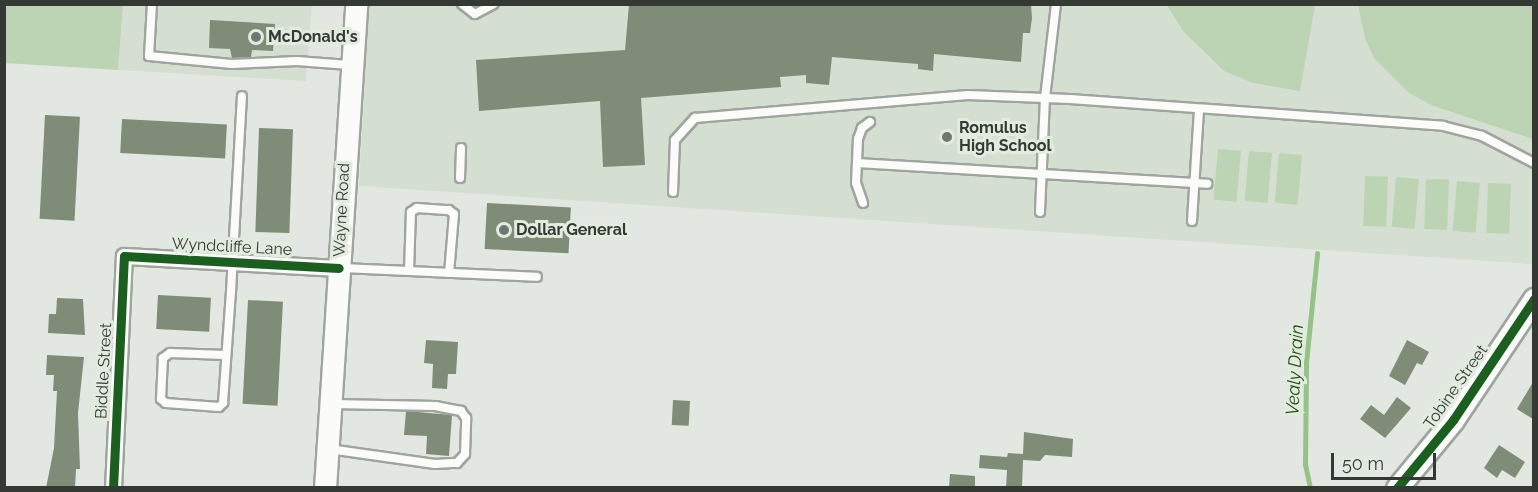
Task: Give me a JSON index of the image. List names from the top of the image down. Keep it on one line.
{"streets":{"main road":["Wayne Road","Tobine Street"],"street":["Wyndcliffe Lane","Biddle Street"]},"crossings":[["Wayne Road","Wyndcliffe Lane"],["Wyndcliffe Lane","Biddle Street"]],"water":["Vealy Drain"],"places":["McDonald's","Romulus High School","Dollar General"],"scale_bar":"50 m"}
